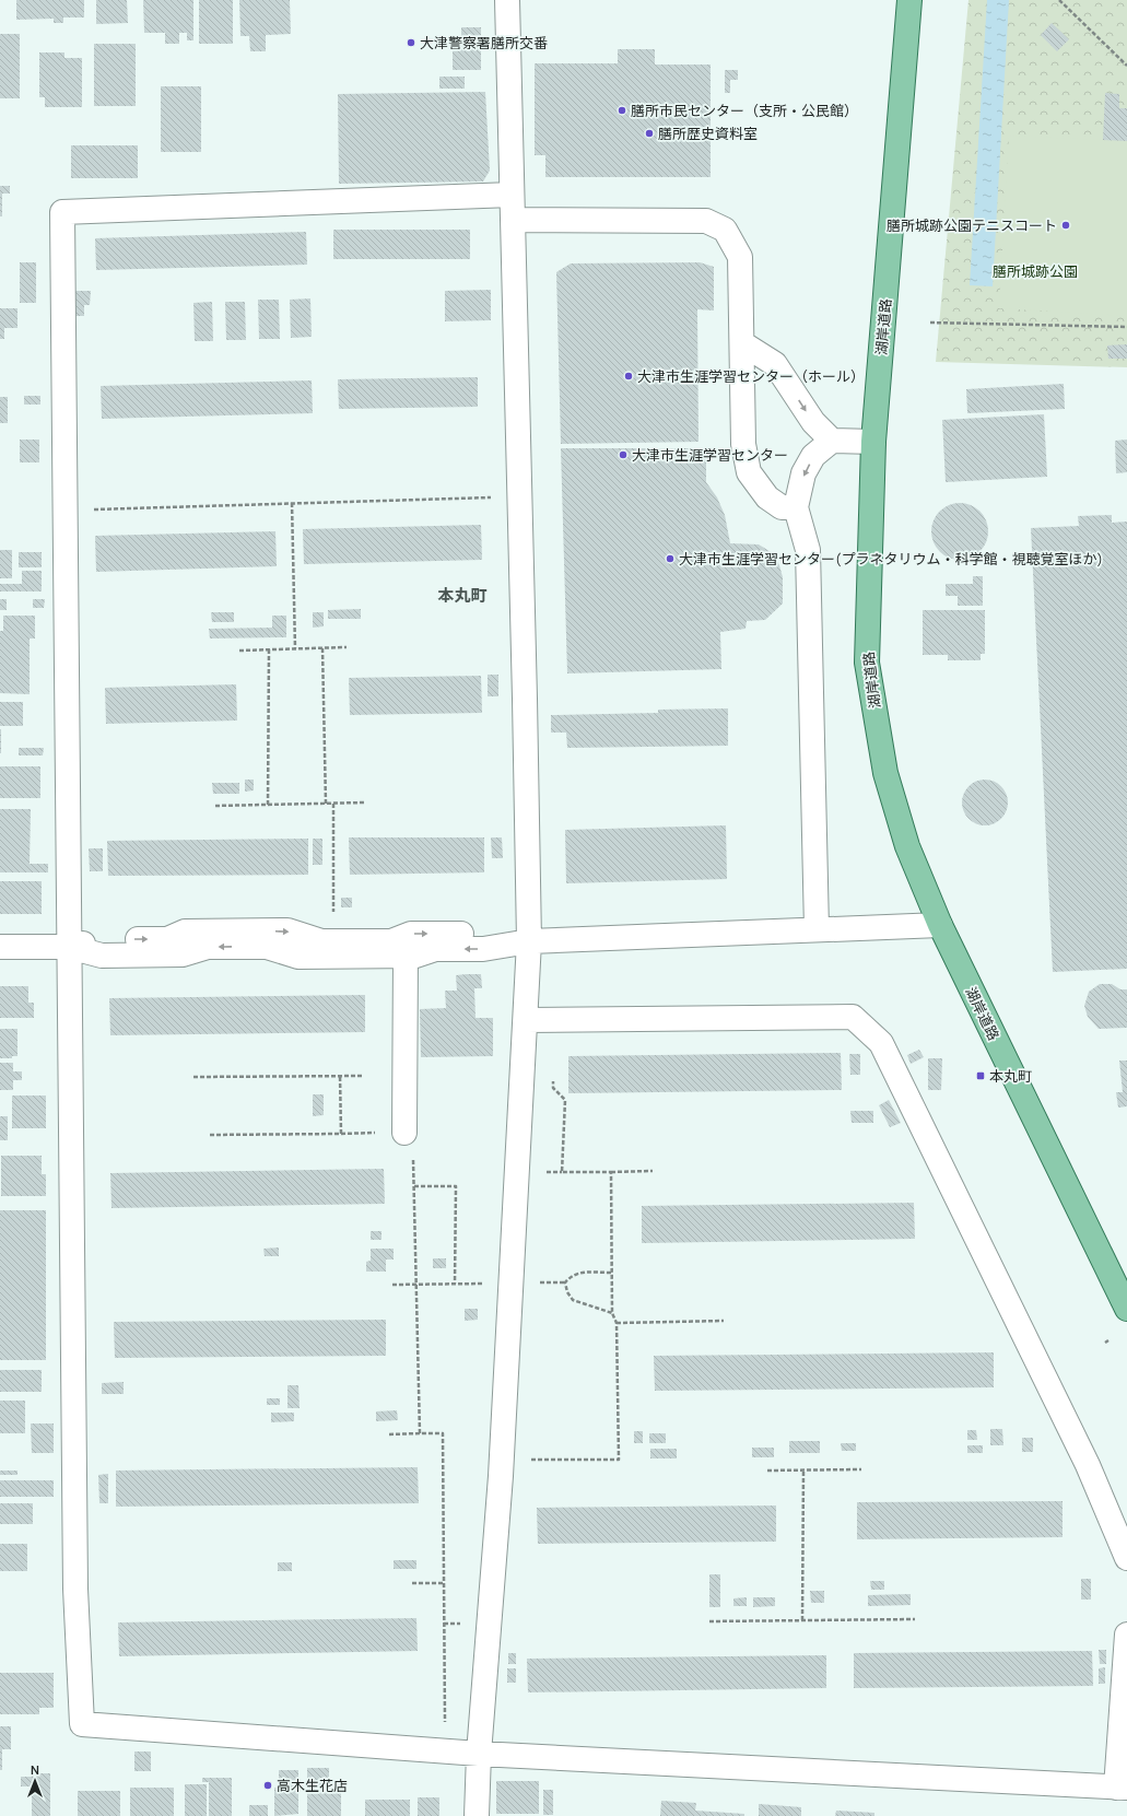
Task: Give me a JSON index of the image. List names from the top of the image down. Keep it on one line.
{"streets":{"main road":["湖岸道路"]},"districts":["本丸町"],"parks":["膳所城跡公園"],"places":{"other":["大津警察署膳所交番","膳所市民センター（支所・公民館）","膳所歴史資料室","膳所城跡公園テニスコート","大津市生涯学習センター（ホール）","大津市生涯学習センター","大津市生涯学習センター(プラネタリウム・科学館・視聴覚室ほか)","高木生花店"],"transit":["本丸町"]},"north":"top"}
